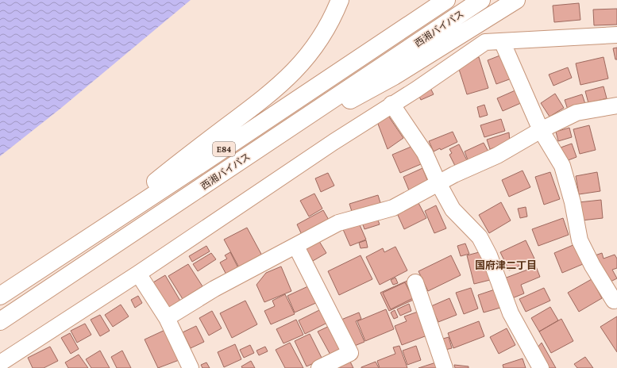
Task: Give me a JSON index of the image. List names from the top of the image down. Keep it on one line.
{"streets":{"highway":["西湘バイパス","E84"]},"districts":["国府津二丁目"]}
